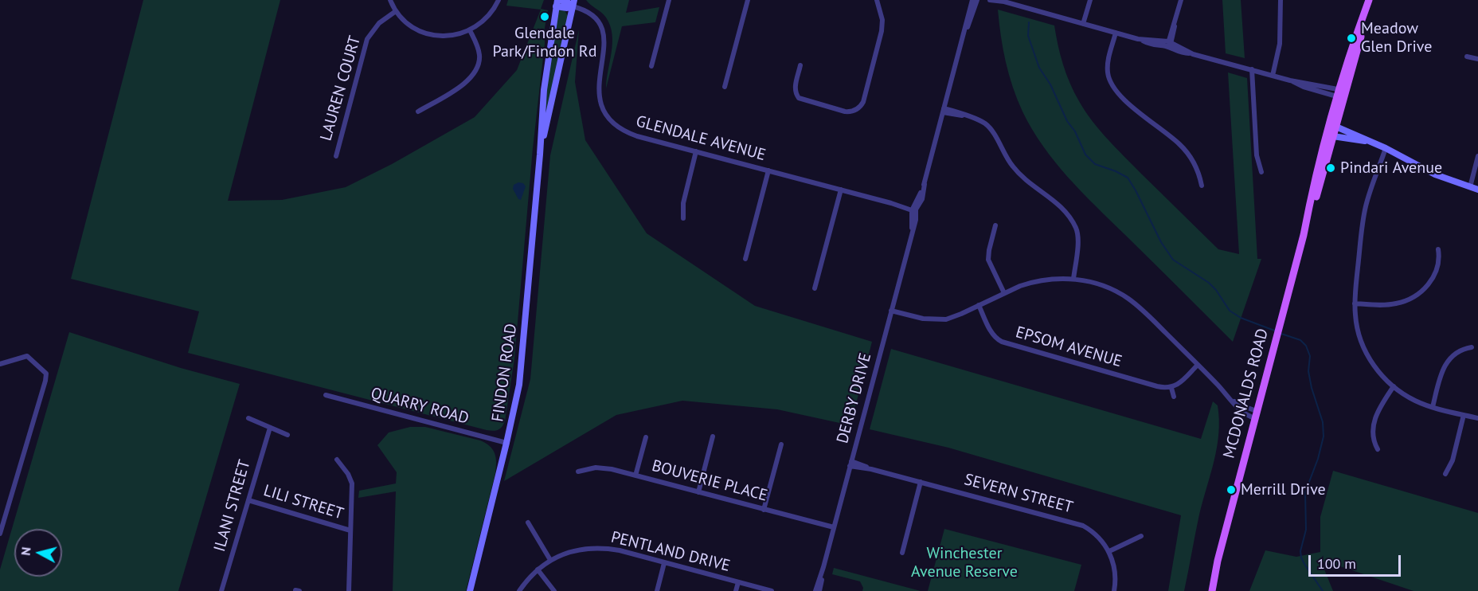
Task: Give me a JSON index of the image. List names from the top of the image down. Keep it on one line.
{"streets":{"main road":["FINDON ROAD","MCDONALDS ROAD"],"street":["LAUREN COURT","GLENDALE AVENUE","EPSOM AVENUE","DERBY DRIVE","QUARRY ROAD","BOUVERIE PLACE","SEVERN STREET","LILI STREET","ILANI STREET","PENTLAND DRIVE"]},"crossings":[["GLENDALE AVENUE","FINDON ROAD"],["GLENDALE AVENUE","DERBY DRIVE"],["FINDON ROAD","QUARRY ROAD"],["DERBY DRIVE","BOUVERIE PLACE"],["DERBY DRIVE","SEVERN STREET"],["LILI STREET","ILANI STREET"]],"parks":["Winchester Avenue Reserve"],"places":["Glendale Park/Findon Rd","Meadow Glen Drive","Pindari Avenue","Merrill Drive"],"scale_bar":"100 m","north":"left"}
